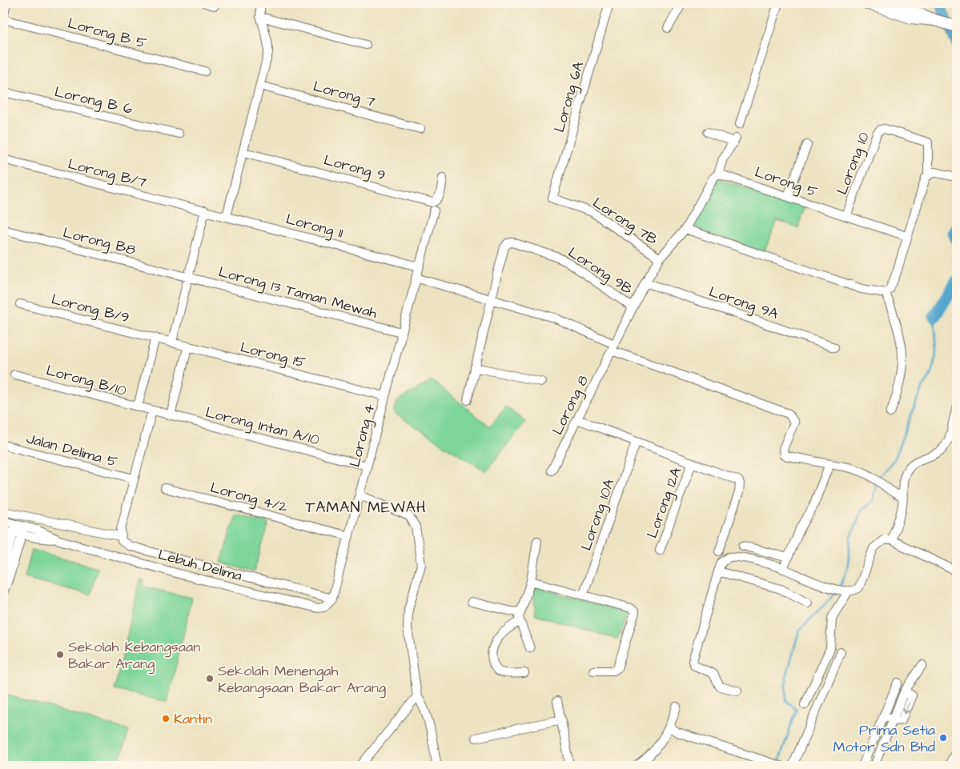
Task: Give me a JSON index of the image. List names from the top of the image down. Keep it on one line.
{"streets":{"street":["Lorong B 5","Lorong 7","Lorong 6A","Lorong B 6","Lorong 10","Lorong 9","Lorong B/7","Lorong 5","Lorong 7B","Lorong 11","Lorong B8","Lorong 9B","Lorong 13 Taman Mewah","Lorong 9A","Lorong B/9","Lorong 15","Lorong B/10","Lorong 8","Lorong Intan A/10","Lorong 4","Jalan Delima 5","Lorong 4/2","Lorong 12A","Lorong 10A","Lebuh Delima"]},"crossings":[["Lorong 6A","Lorong 7B"],["Lorong 10","Lorong 5"],["Lorong B/7","Lorong 11"],["Lorong 7B","Lorong 8"],["Lorong 11","Lorong 4"],["Lorong B8","Lorong 13 Taman Mewah"],["Lorong 9B","Lorong 8"],["Lorong 13 Taman Mewah","Lorong 4"],["Lorong 9A","Lorong 8"],["Lorong B/9","Lorong 15"],["Lorong 15","Lorong 4"],["Lorong B/10","Lorong Intan A/10"],["Lorong Intan A/10","Lorong 4"],["Lorong 4","Lorong 4/2"],["Lorong 4","Lebuh Delima"]],"districts":["TAMAN MEWAH"],"places":["Sekolah Kebangsaan Bakar Arang","Sekolah Menengah Kebangsaan Bakar Arang","Kantin","Prima Setia Motor Sdn Bhd"]}
